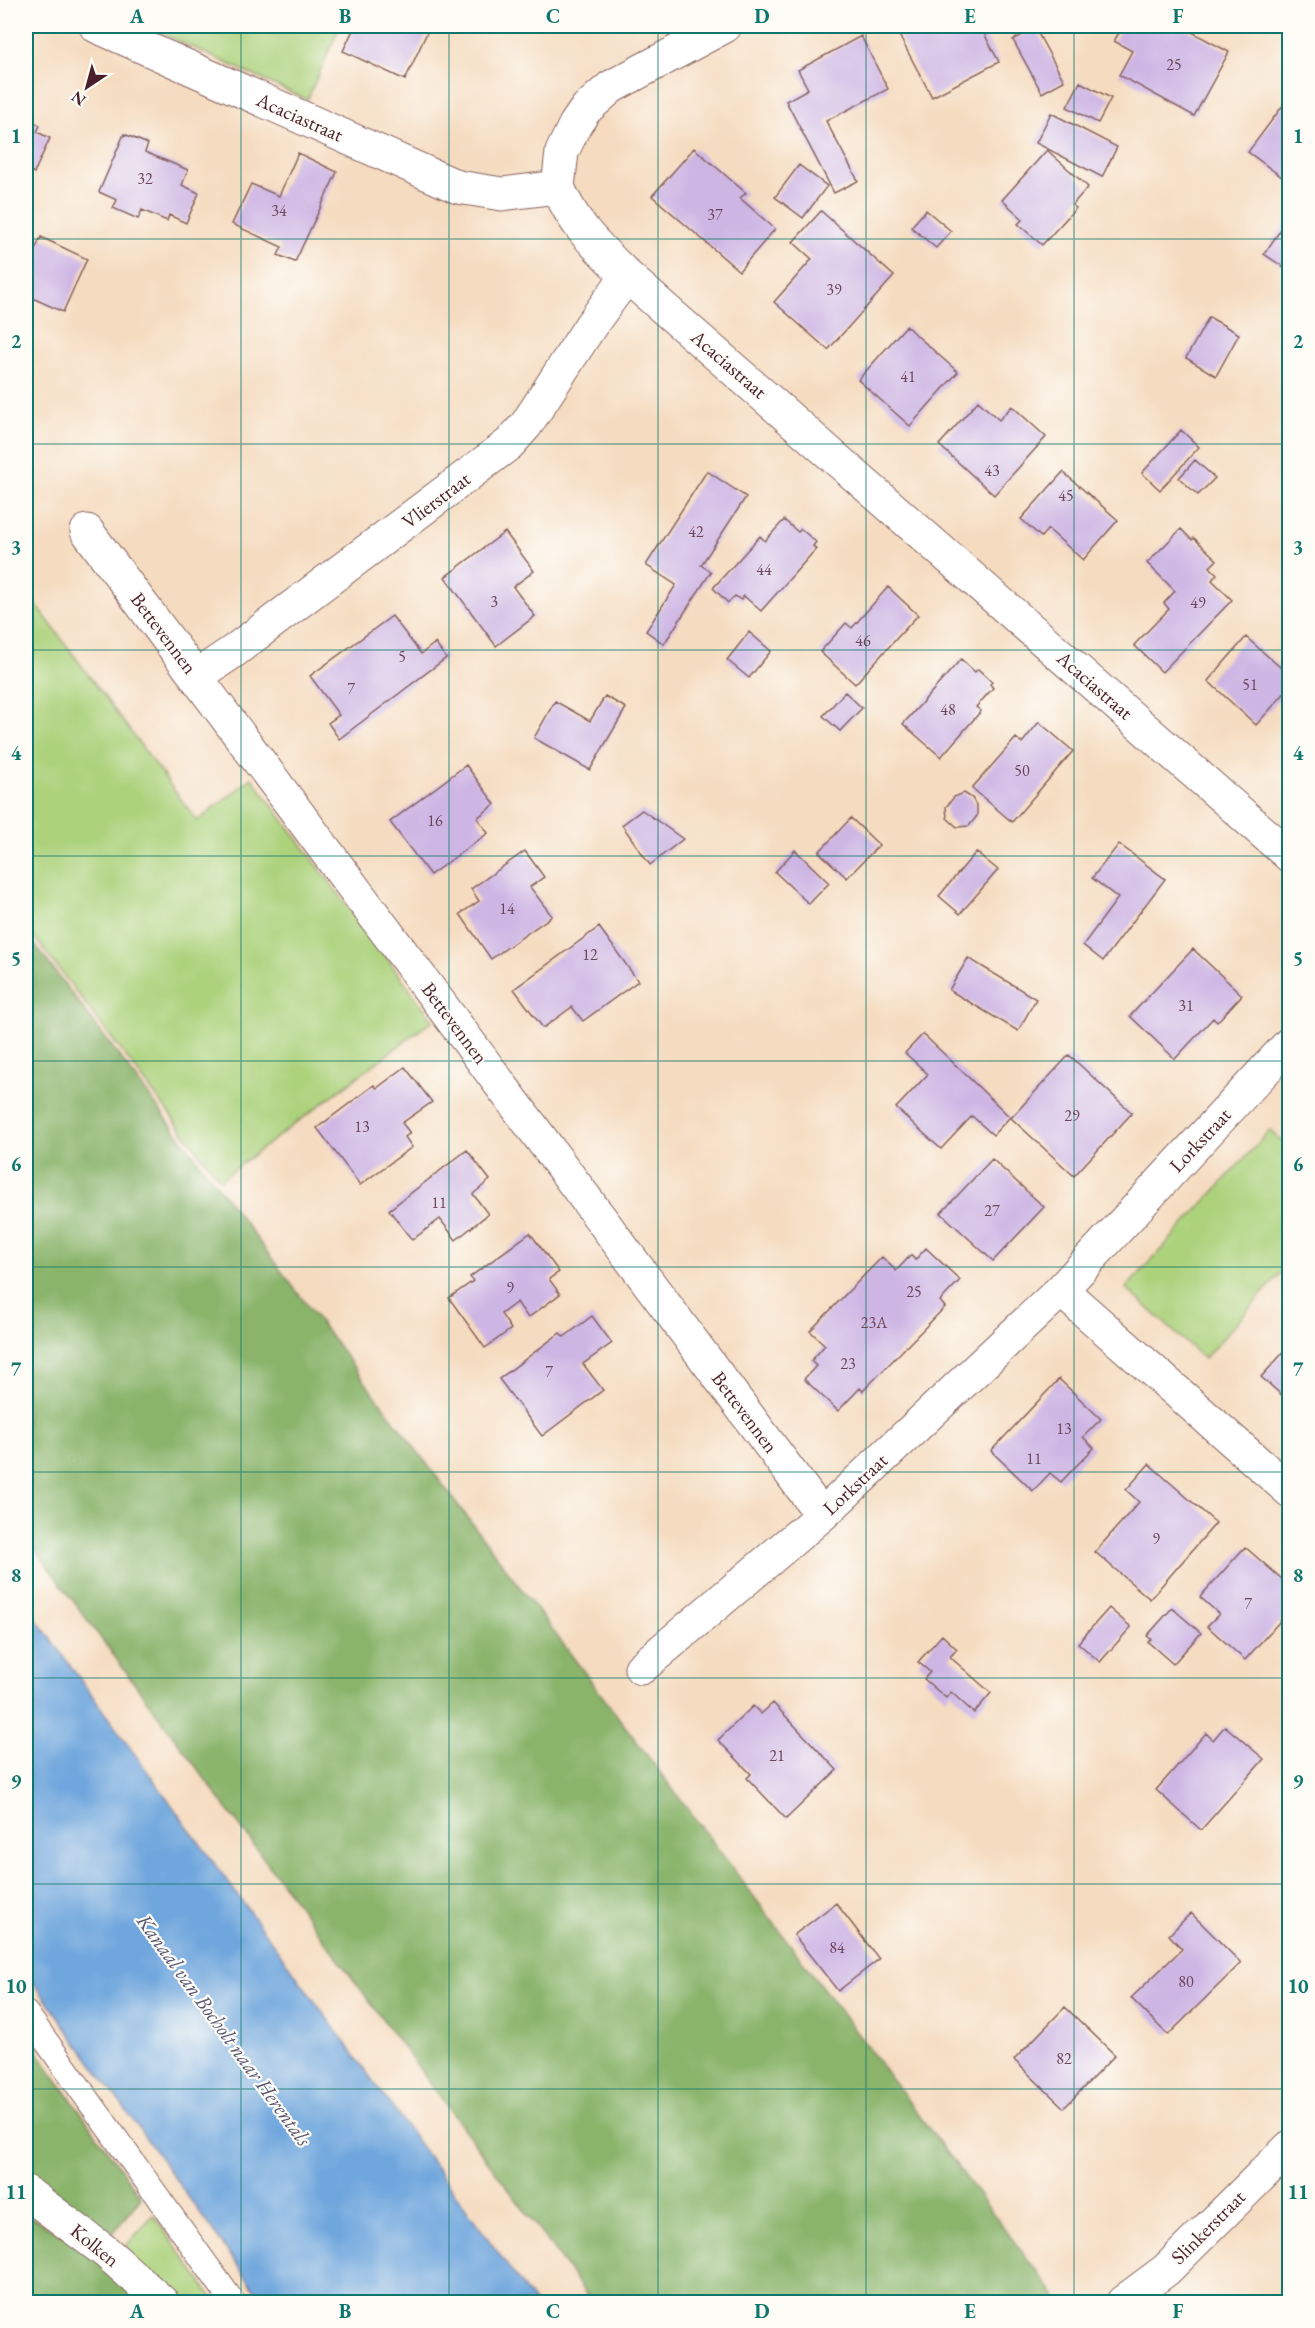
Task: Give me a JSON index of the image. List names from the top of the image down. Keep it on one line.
{"streets":{"street":["Acaciastraat","Vlierstraat","Bettevennen","Lorkstraat","Slinkerstraat","Kolken"]},"crossings":[["Acaciastraat","Vlierstraat"],["Vlierstraat","Bettevennen"],["Bettevennen","Lorkstraat"]],"water":["Kanaal van Bocholt naar Herentals"],"house_numbers":["25","32","34","37","39","41","43","45","42","44","3","49","46","5","51","7","48","50","16","14","12","31","29","13","11","27","9","25","23A","23","7","13","11","9","7","21","84","80","82"],"north":"bottom left","grid":{"columns":["A","B","C","D","E","F"],"rows":["1","2","3","4","5","6","7","8","9","10","11"]}}
